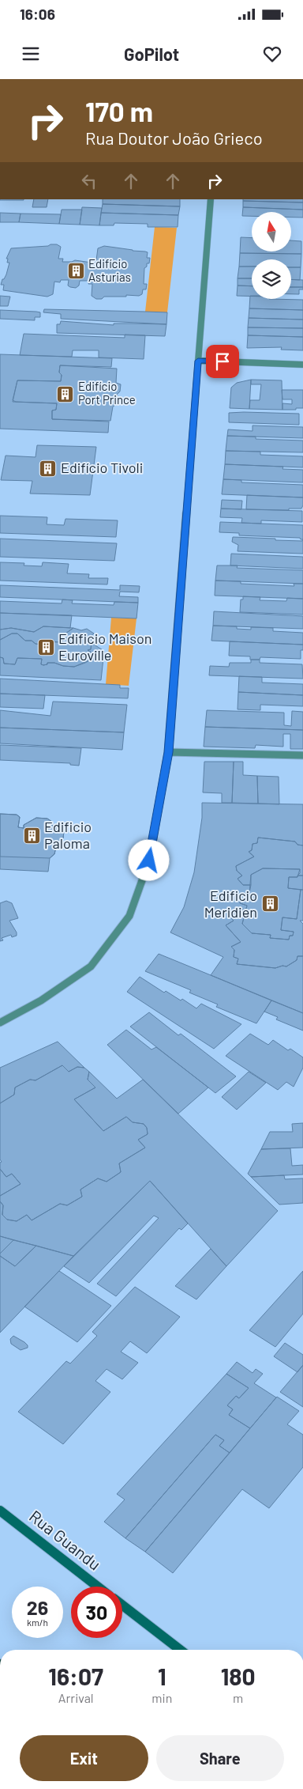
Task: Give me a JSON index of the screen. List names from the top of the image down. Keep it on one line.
{"streets":{"street":["Rua Guandu"]},"places":{"building":["Edifício Asturias","Edifício Port Prince","Edifício Tivoli","Edificio Maison Euroville","Edificio Paloma","Edificio Meridien"]},"north":"top","page":{"status":"16:06","header":"GoPilot","turn":["170 m","Rua Doutor João Grieco"],"speed":"26 km/h","limit":"30","eta":["16:07","Arrival","1","min","180","m"],"buttons":["Exit","Share"]}}
